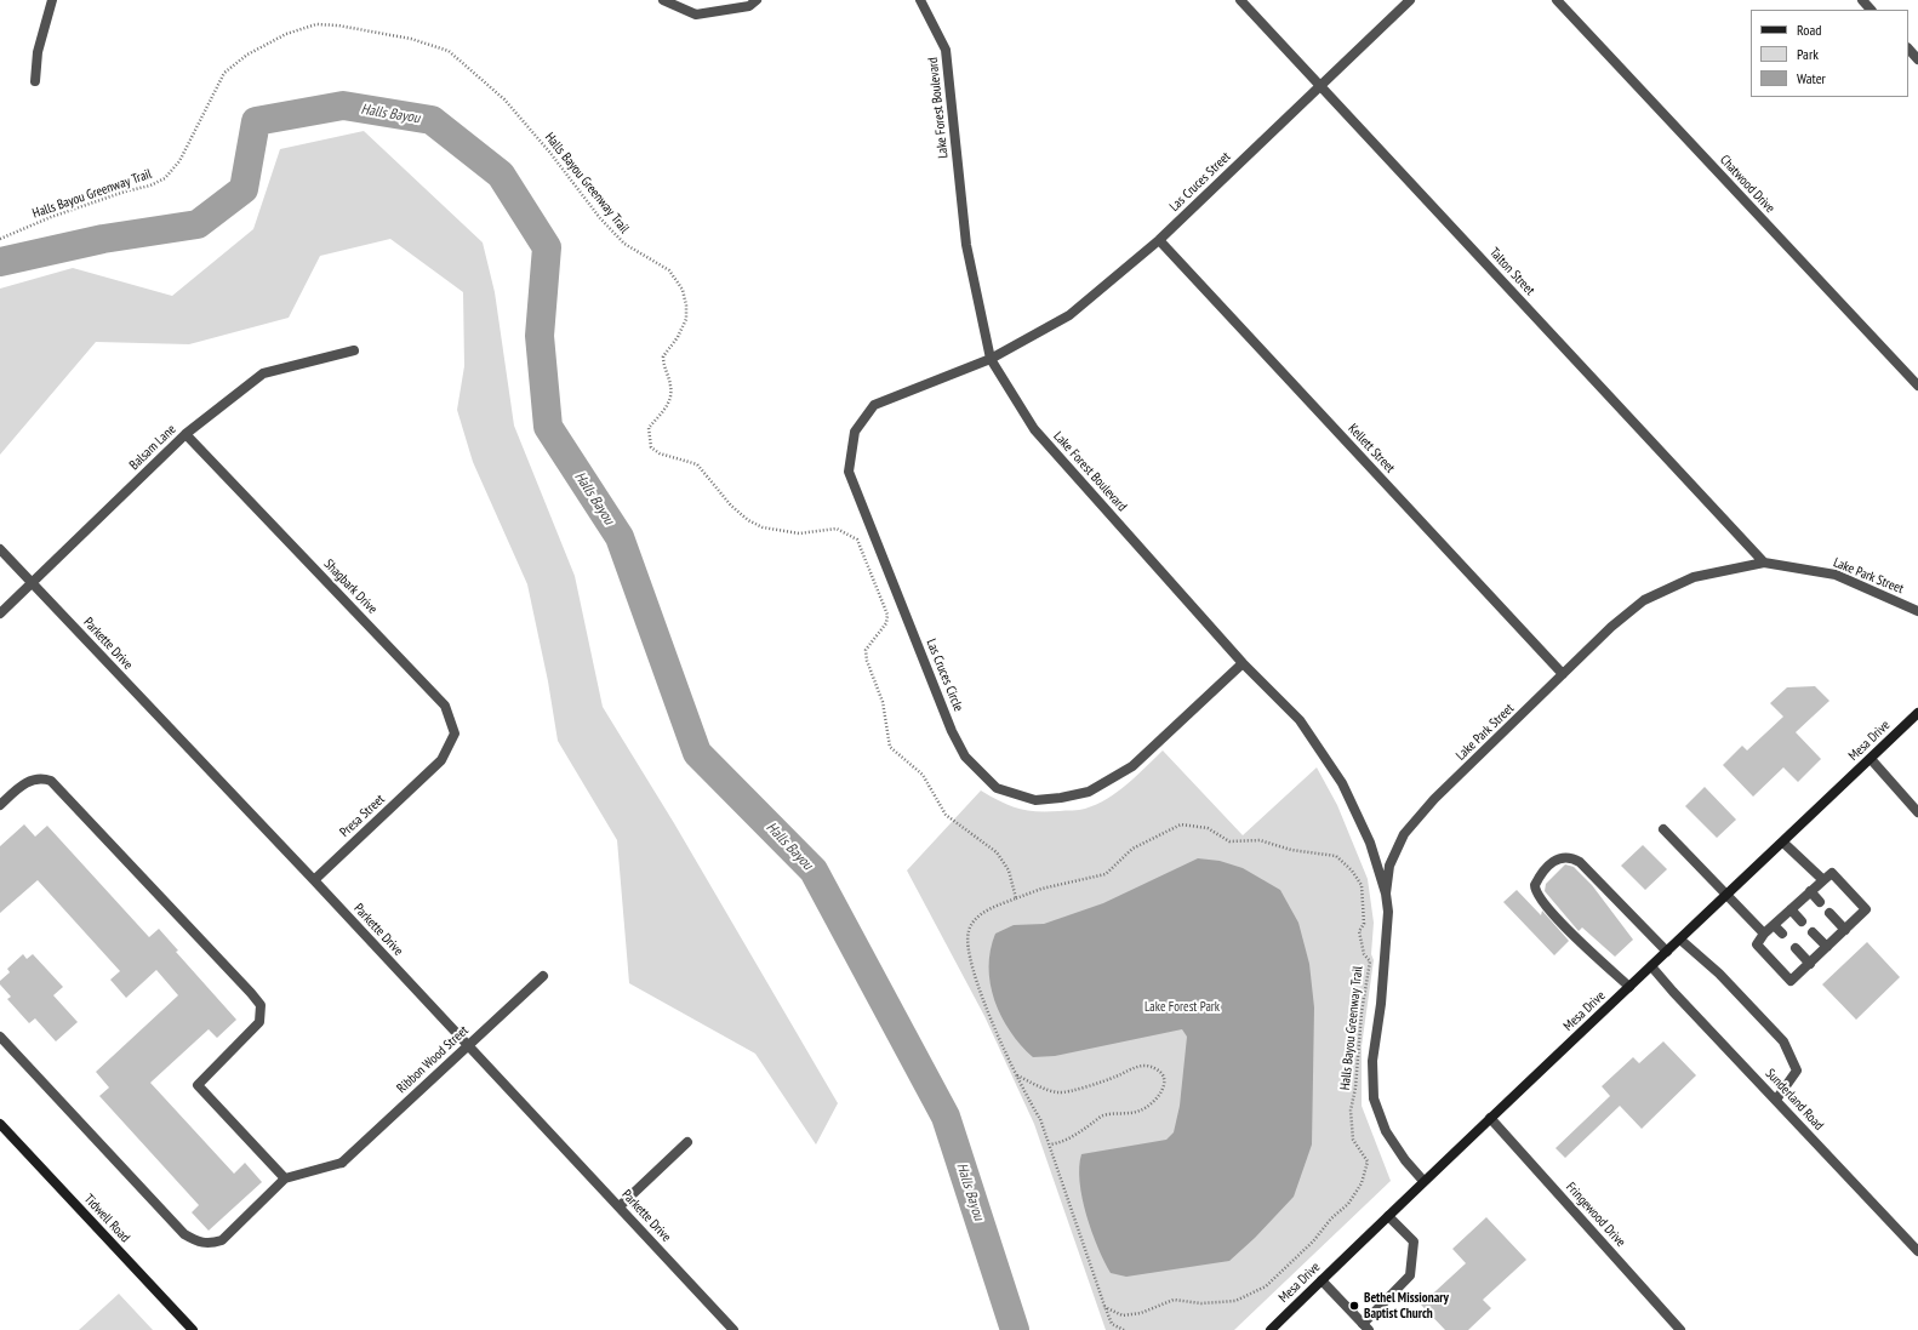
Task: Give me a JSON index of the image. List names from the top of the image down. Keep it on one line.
{"streets":{"main road":["Mesa Drive","Tidwell Road"],"street":["Lake Forest Boulevard","Las Cruces Street","Chatwood Drive","Talton Street","Balsam Lane","Kellett Street","Lake Park Street","Shagbark Drive","Parkette Drive","Las Cruces Circle","Presa Street","Ribbon Wood Street","Sunderland Road","Fringewood Drive"],"path":["Halls Bayou Greenway Trail"]},"crossings":[["Lake Forest Boulevard","Las Cruces Street"],["Lake Forest Boulevard","Lake Park Street"],["Lake Forest Boulevard","Las Cruces Circle"],["Las Cruces Street","Talton Street"],["Las Cruces Street","Kellett Street"],["Las Cruces Street","Las Cruces Circle"],["Talton Street","Lake Park Street"],["Balsam Lane","Shagbark Drive"],["Balsam Lane","Parkette Drive"],["Kellett Street","Lake Park Street"],["Lake Park Street","Mesa Drive"],["Shagbark Drive","Presa Street"],["Parkette Drive","Presa Street"],["Parkette Drive","Ribbon Wood Street"],["Mesa Drive","Sunderland Road"],["Mesa Drive","Fringewood Drive"]],"water":["Halls Bayou"],"parks":["Lake Forest Park"],"places":["Bethel Missionary Baptist Church"],"legend":["Road","Park","Water"]}
